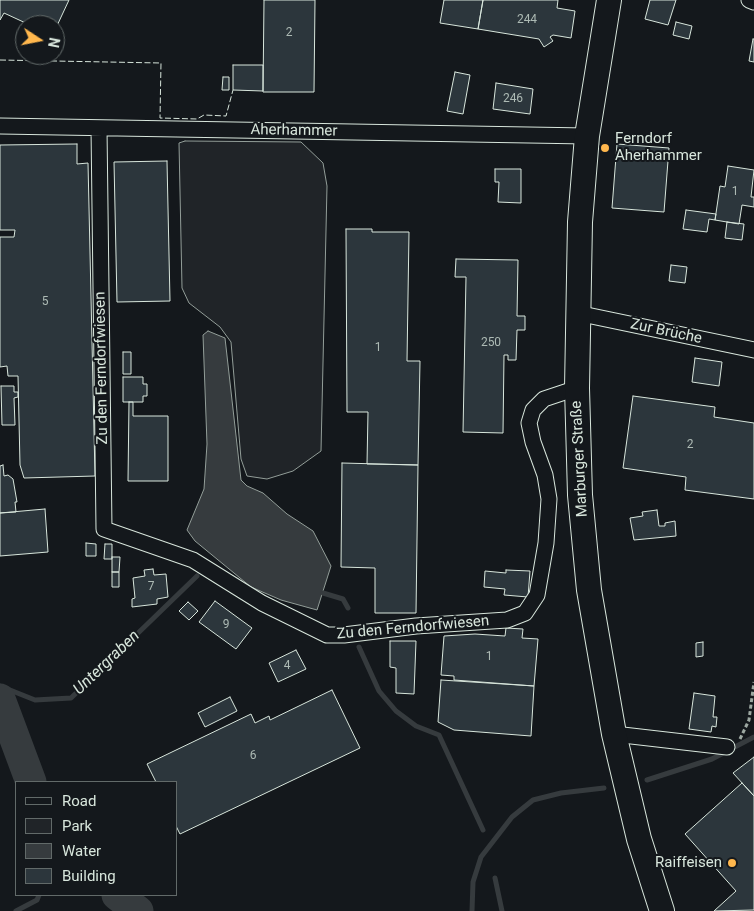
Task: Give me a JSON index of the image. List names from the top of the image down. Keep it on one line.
{"streets":{"main road":["Marburger Straße"],"street":["Aherhammer","Zur Brüche","Zu den Ferndorfwiesen"]},"crossings":[["Aherhammer","Zu den Ferndorfwiesen"],["Aherhammer","Marburger Straße"],["Zur Brüche","Marburger Straße"],["Zu den Ferndorfwiesen","Marburger Straße"]],"water":["Untergraben"],"places":["Ferndorf Aherhammer","Raiffeisen"],"house_numbers":["244","2","246","1","5","250","1","2","7","9","1","4","6"],"legend":["Road","Park","Water","Building"],"north":"right"}
